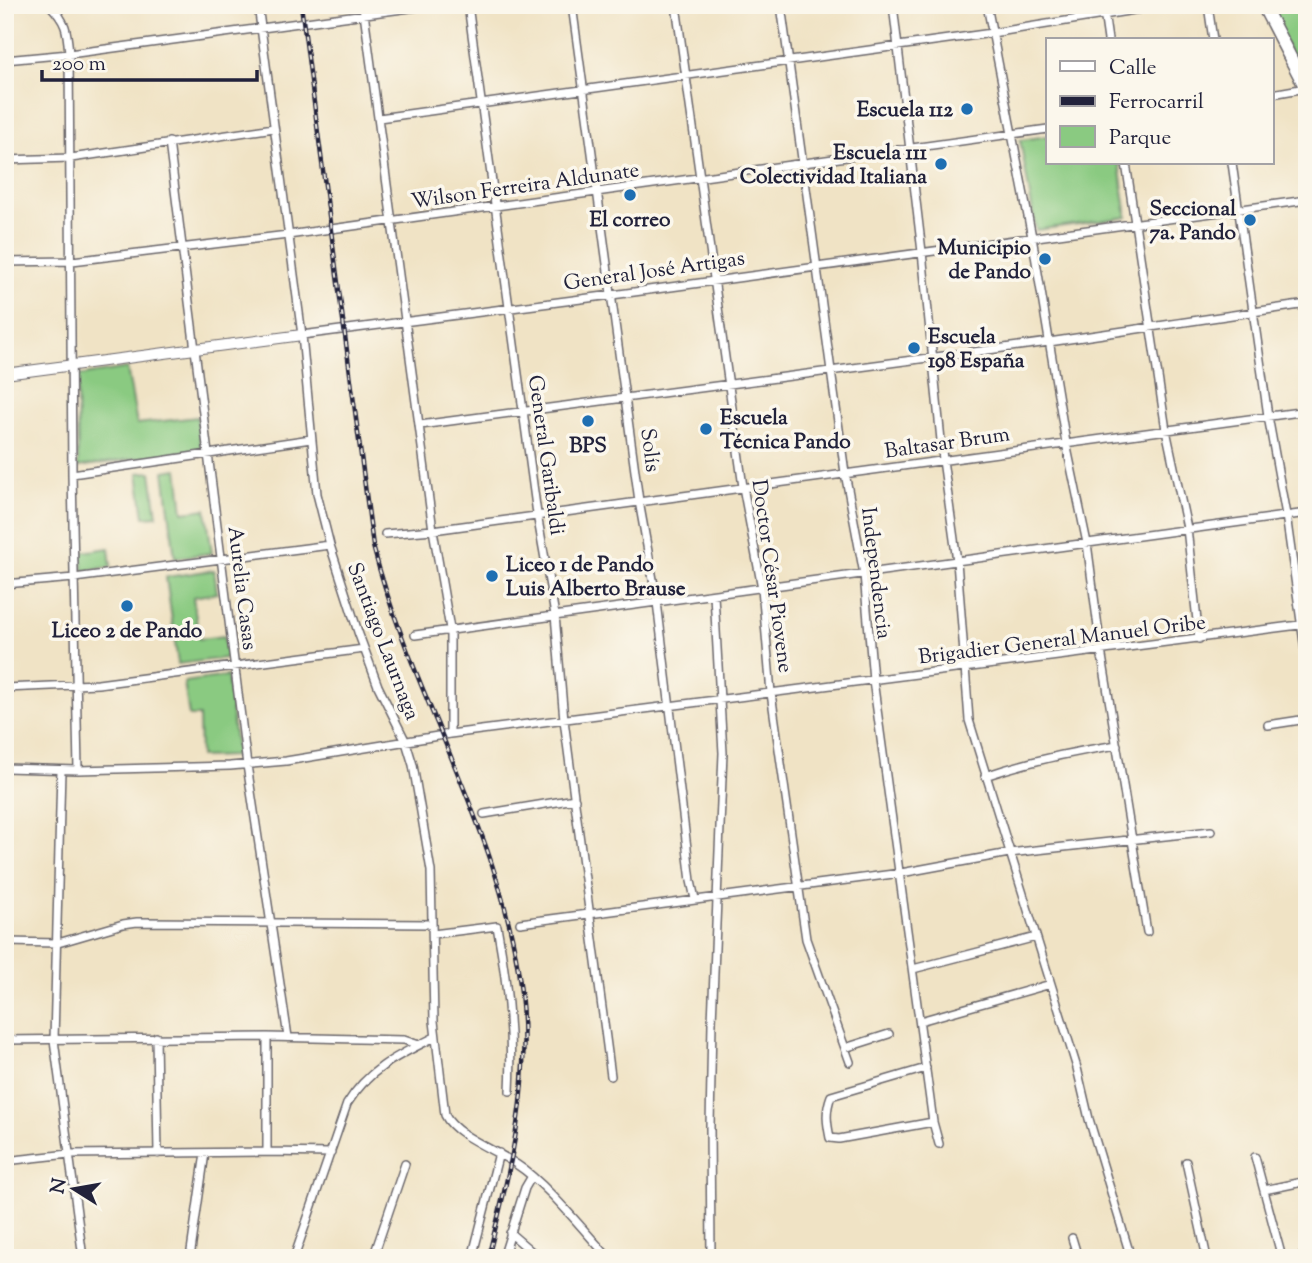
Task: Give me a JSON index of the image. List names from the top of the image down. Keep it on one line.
{"streets":{"street":["Wilson Ferreira Aldunate","General José Artigas","Baltasar Brum","Solís","General Garibaldi","Independencia","Doctor César Piovene","Aurelia Casas","Brigadier General Manuel Oribe","Santiago Laurnaga"]},"crossings":[["Wilson Ferreira Aldunate","Solís"],["Wilson Ferreira Aldunate","General Garibaldi"],["Wilson Ferreira Aldunate","Independencia"],["Wilson Ferreira Aldunate","Doctor César Piovene"],["Wilson Ferreira Aldunate","Aurelia Casas"],["Wilson Ferreira Aldunate","Santiago Laurnaga"],["General José Artigas","Solís"],["General José Artigas","General Garibaldi"],["General José Artigas","Independencia"],["General José Artigas","Doctor César Piovene"],["General José Artigas","Aurelia Casas"],["General José Artigas","Santiago Laurnaga"],["Baltasar Brum","Solís"],["Baltasar Brum","General Garibaldi"],["Baltasar Brum","Independencia"],["Baltasar Brum","Doctor César Piovene"],["Solís","Brigadier General Manuel Oribe"],["General Garibaldi","Brigadier General Manuel Oribe"],["Independencia","Brigadier General Manuel Oribe"],["Doctor César Piovene","Brigadier General Manuel Oribe"],["Aurelia Casas","Brigadier General Manuel Oribe"],["Brigadier General Manuel Oribe","Santiago Laurnaga"]],"places":["Escuela 112","Escuela 111 Colectividad Italiana","El correo","Seccional 7a. Pando","Municipio de Pando","Escuela 198 España","BPS","Escuela Técnica Pando","Liceo 1 de Pando Luis Alberto Brause","Liceo 2 de Pando"],"legend":["Calle","Ferrocarril","Parque"],"scale_bar":"200 m","north":"left"}
